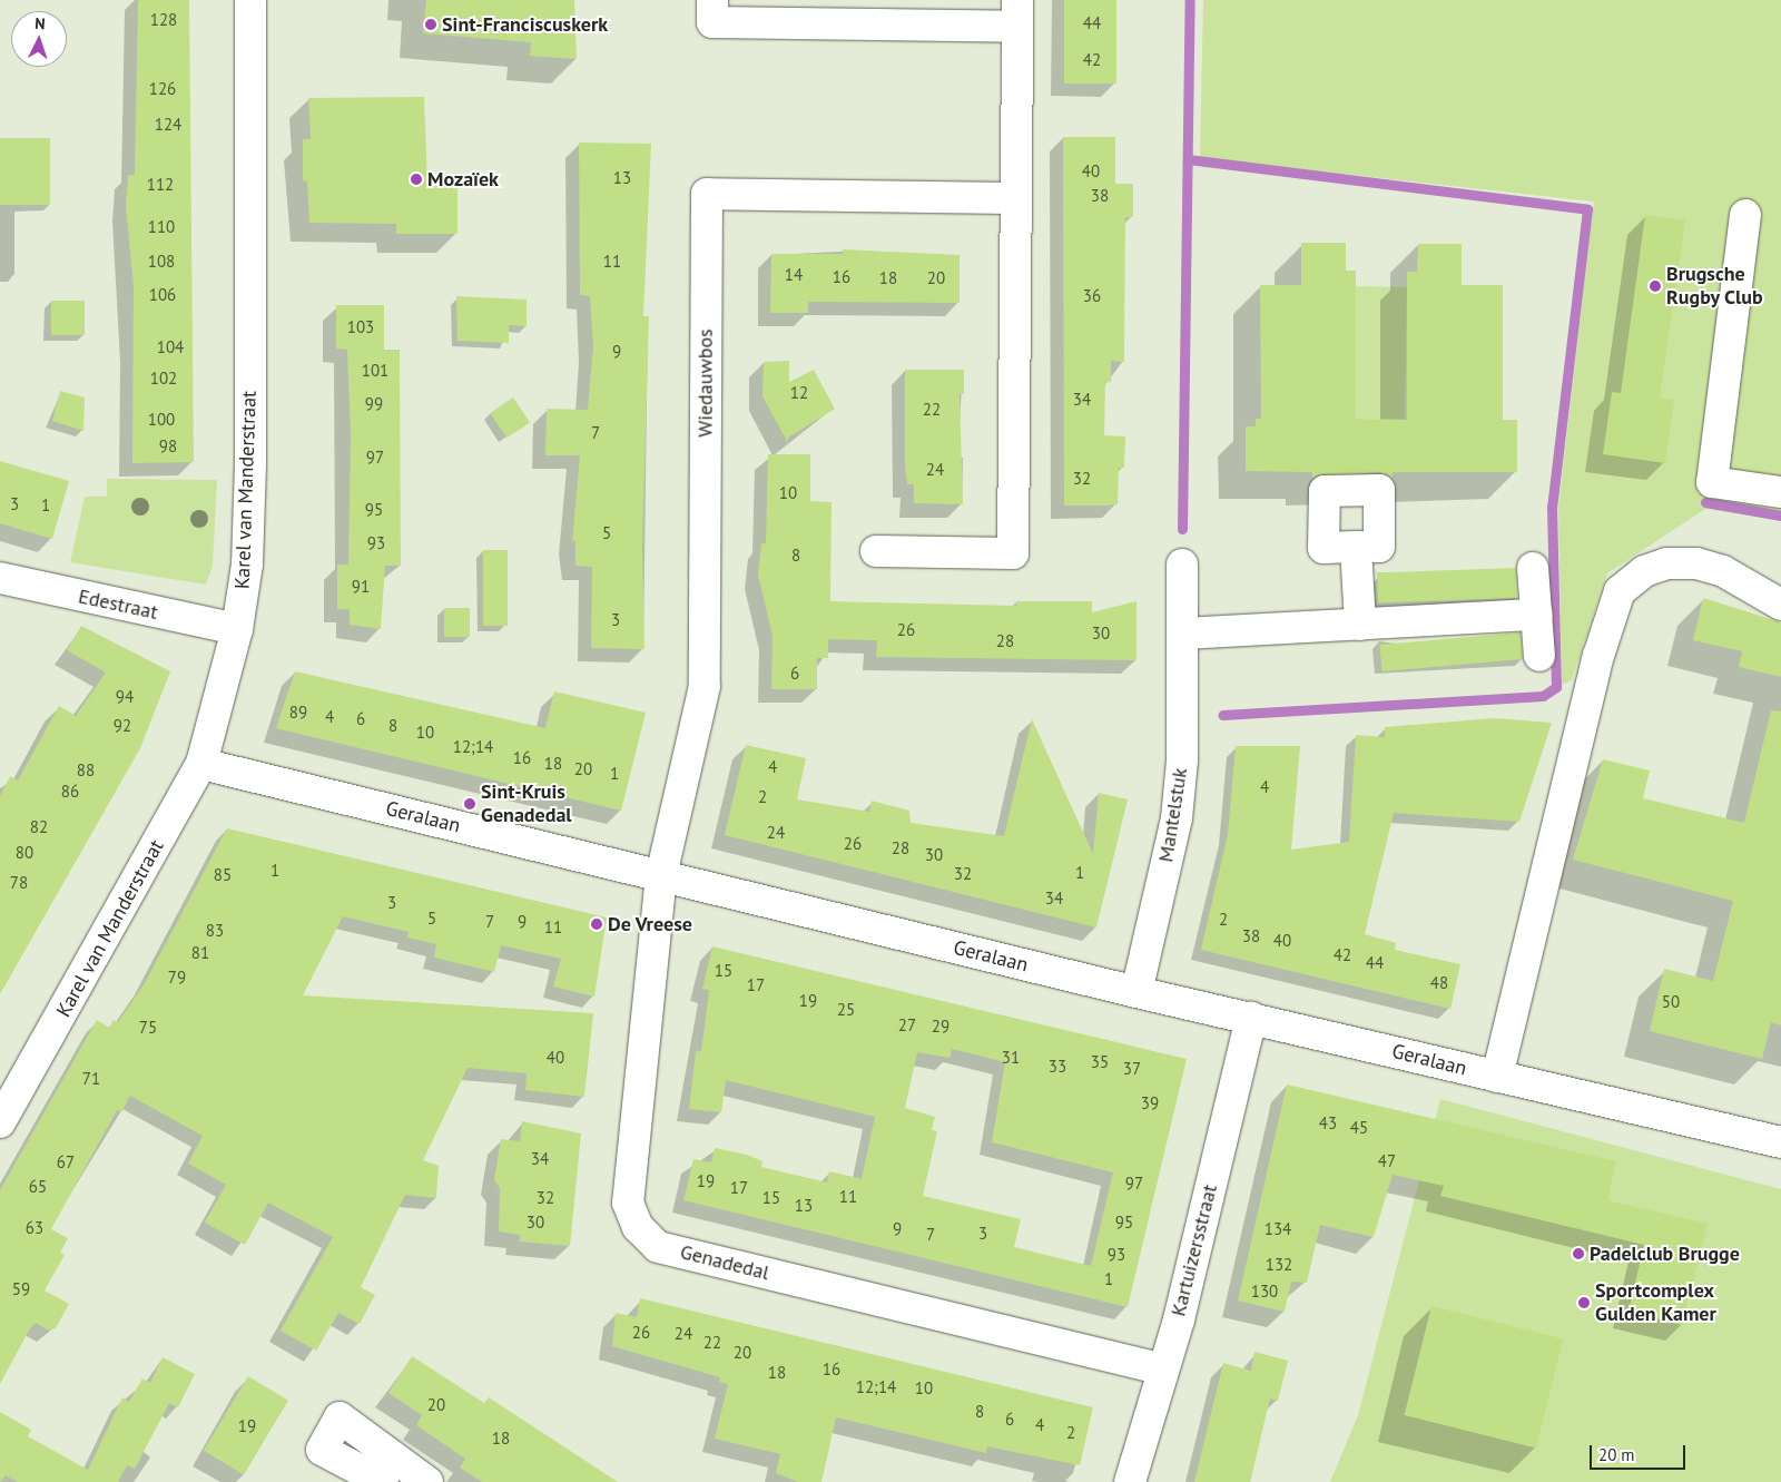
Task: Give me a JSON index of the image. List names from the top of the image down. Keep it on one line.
{"streets":{"street":["Wiedauwbos","Karel van Manderstraat","Edestraat","Mantelstuk","Geralaan","Kartuizersstraat","Genadedal"]},"crossings":[["Wiedauwbos","Geralaan"],["Wiedauwbos","Genadedal"],["Karel van Manderstraat","Edestraat"],["Karel van Manderstraat","Geralaan"],["Mantelstuk","Geralaan"],["Geralaan","Kartuizersstraat"],["Geralaan","Genadedal"],["Kartuizersstraat","Genadedal"]],"places":["Sint-Franciscuskerk","Mozaïek","Brugsche Rugby Club","Sint-Kruis Genadedal","De Vreese","Padelclub Brugge","Sportcomplex Gulden Kamer"],"house_numbers":["128","44","42","126","124","40","13","112","38","110","108","11","14","16","18","20","106","36","103","104","9","101","102","12","34","99","22","100","7","98","97","24","32","10","3","1","95","5","93","8","91","3","26","30","28","6","94","89","4","6","92","8","10","12;14","16","18","4","20","88","1","4","86","2","82","24","26","28","80","30","1","1","32","85","78","34","3","5","2","7","9","11","83","38","40","81","42","44","15","79","48","17","19","50","25","27","29","75","40","31","35","33","37","71","39","43","45","34","47","67","19","97","65","17","11","32","15","13","30","95","63","9","134","3","7","93","132","1","59","130","26","24","22","20","16","18","12;14","10","20","8","6","4","19","2","18"],"scale_bar":"20 m","north":"top"}
